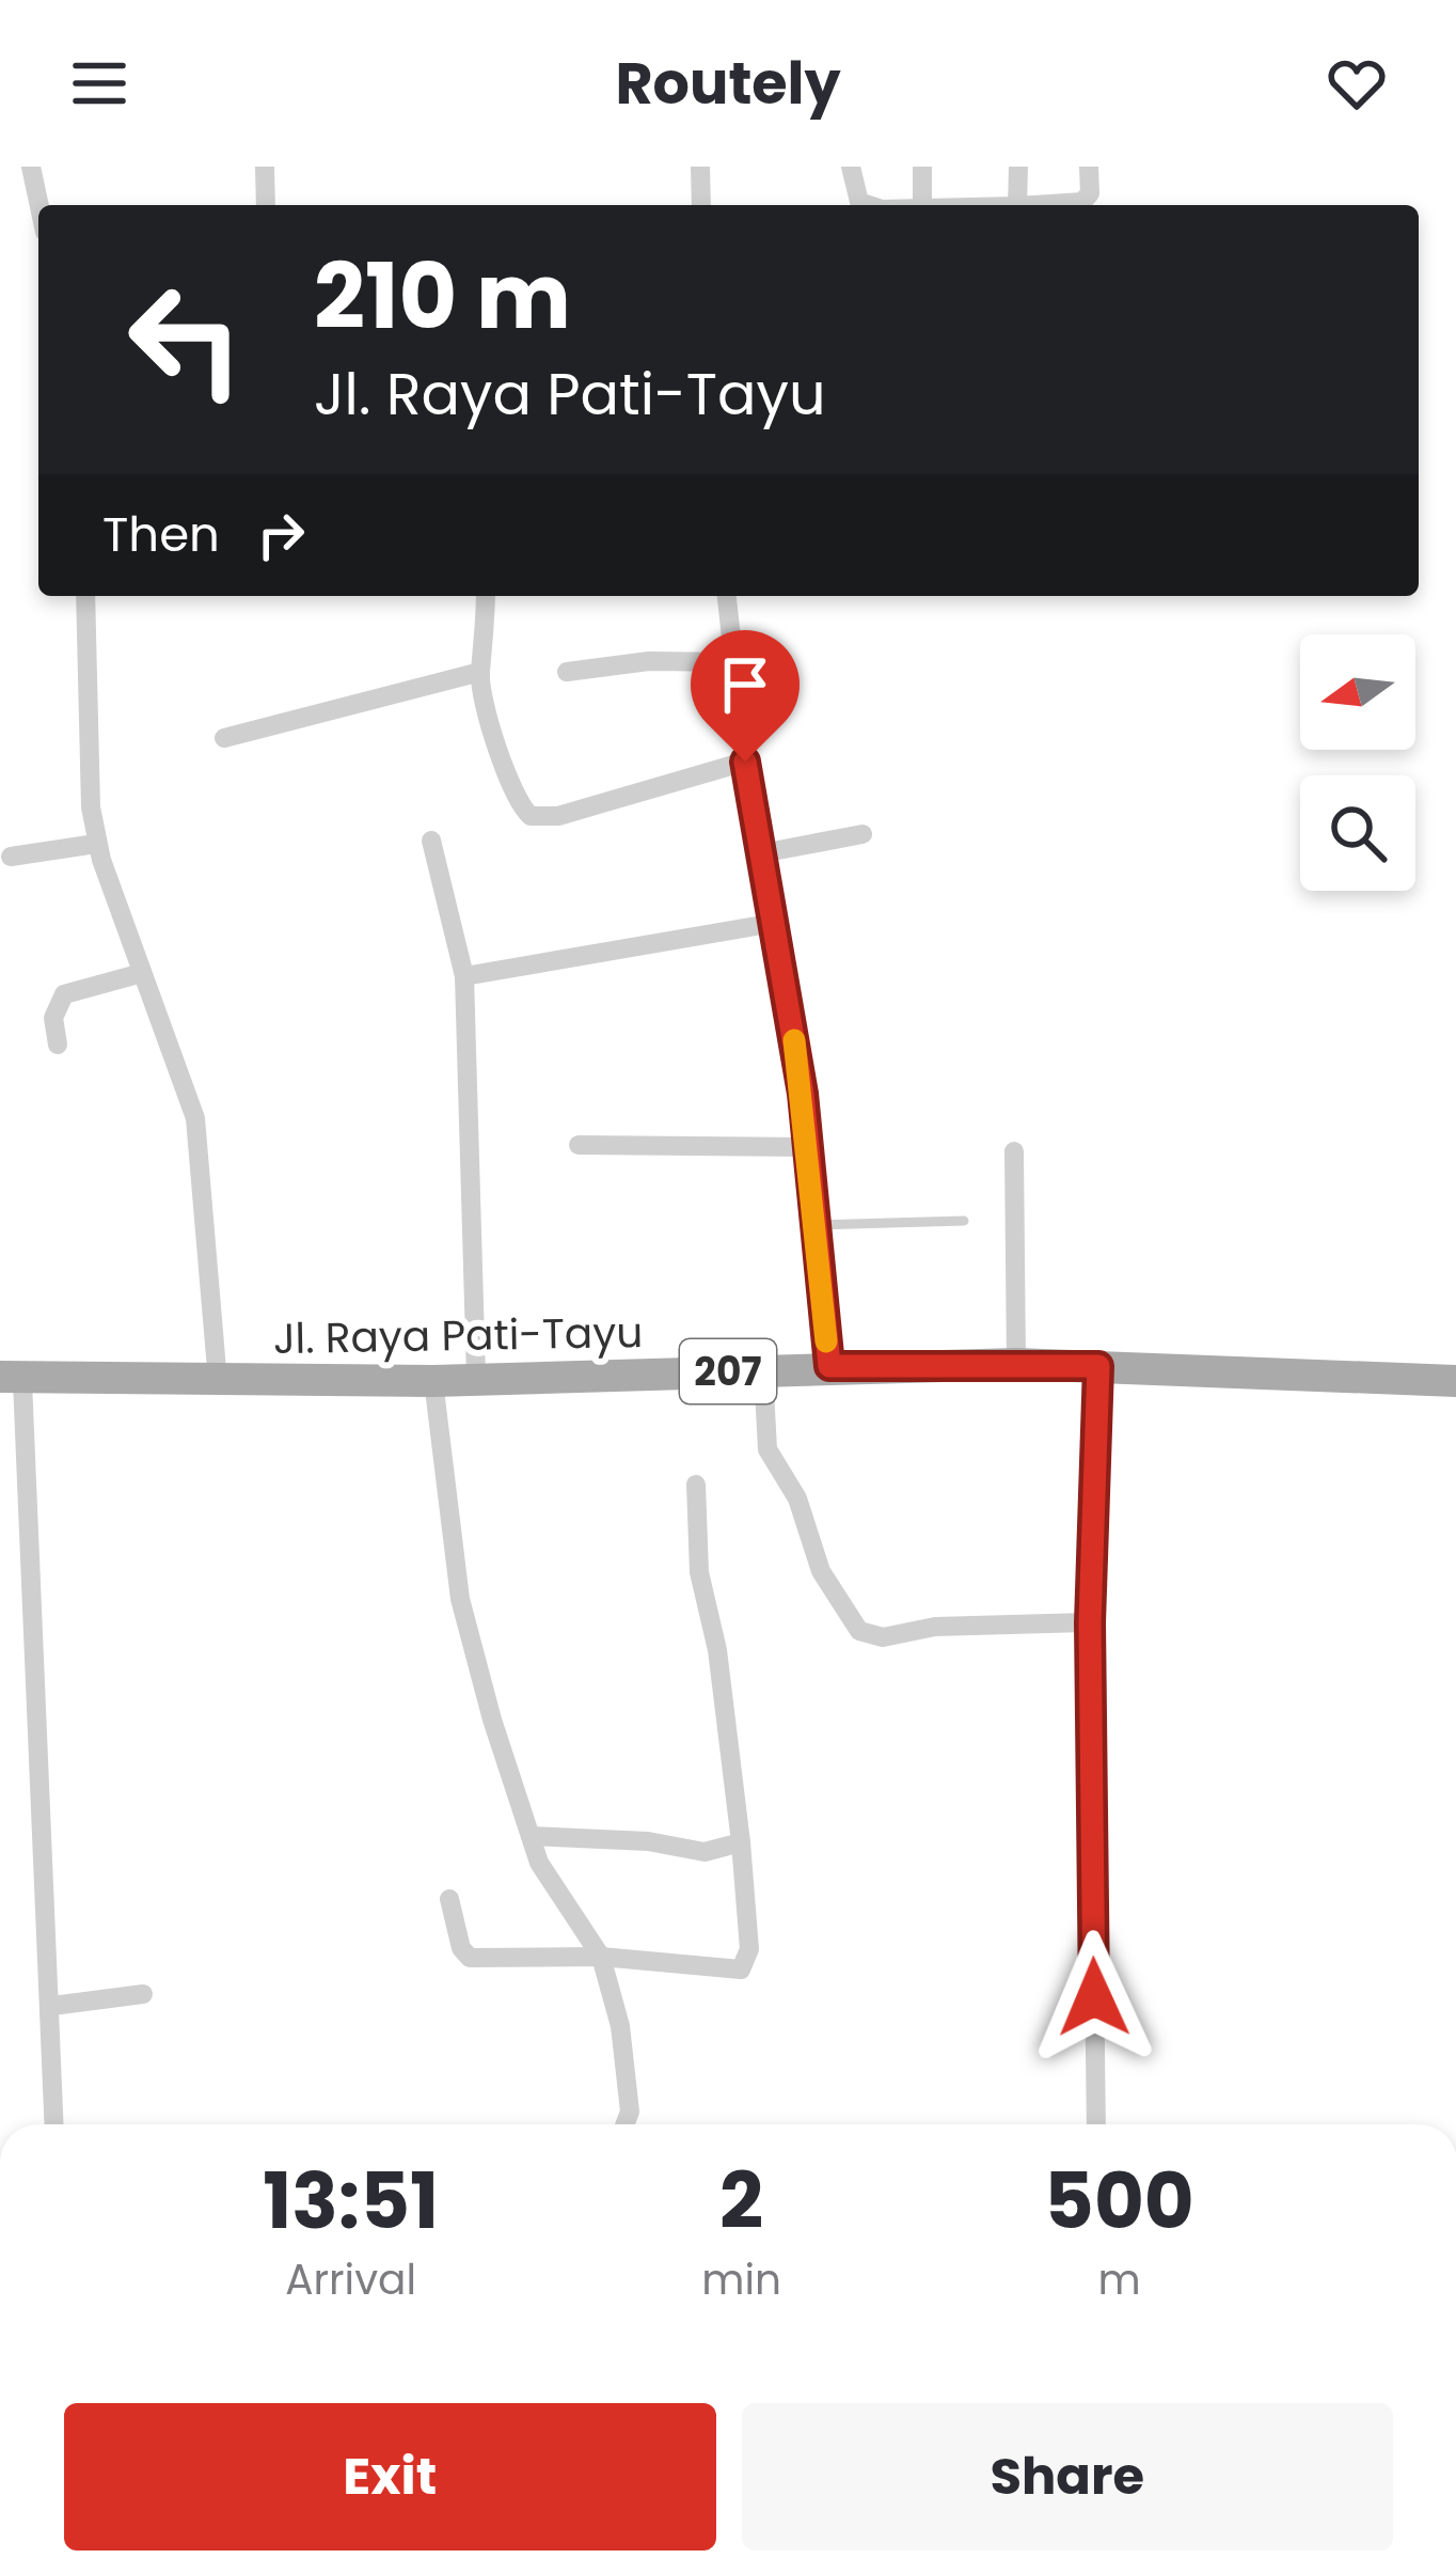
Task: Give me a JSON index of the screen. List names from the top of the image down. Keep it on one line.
{"streets":{"main road":["Jl. Raya Pati-Tayu","207"]},"north":"left","page":{"header":"Routely","turn":["210 m","Jl. Raya Pati-Tayu"],"then":"Then","eta":["13:51","Arrival","2","min","500","m"],"buttons":["Exit","Share"]}}
